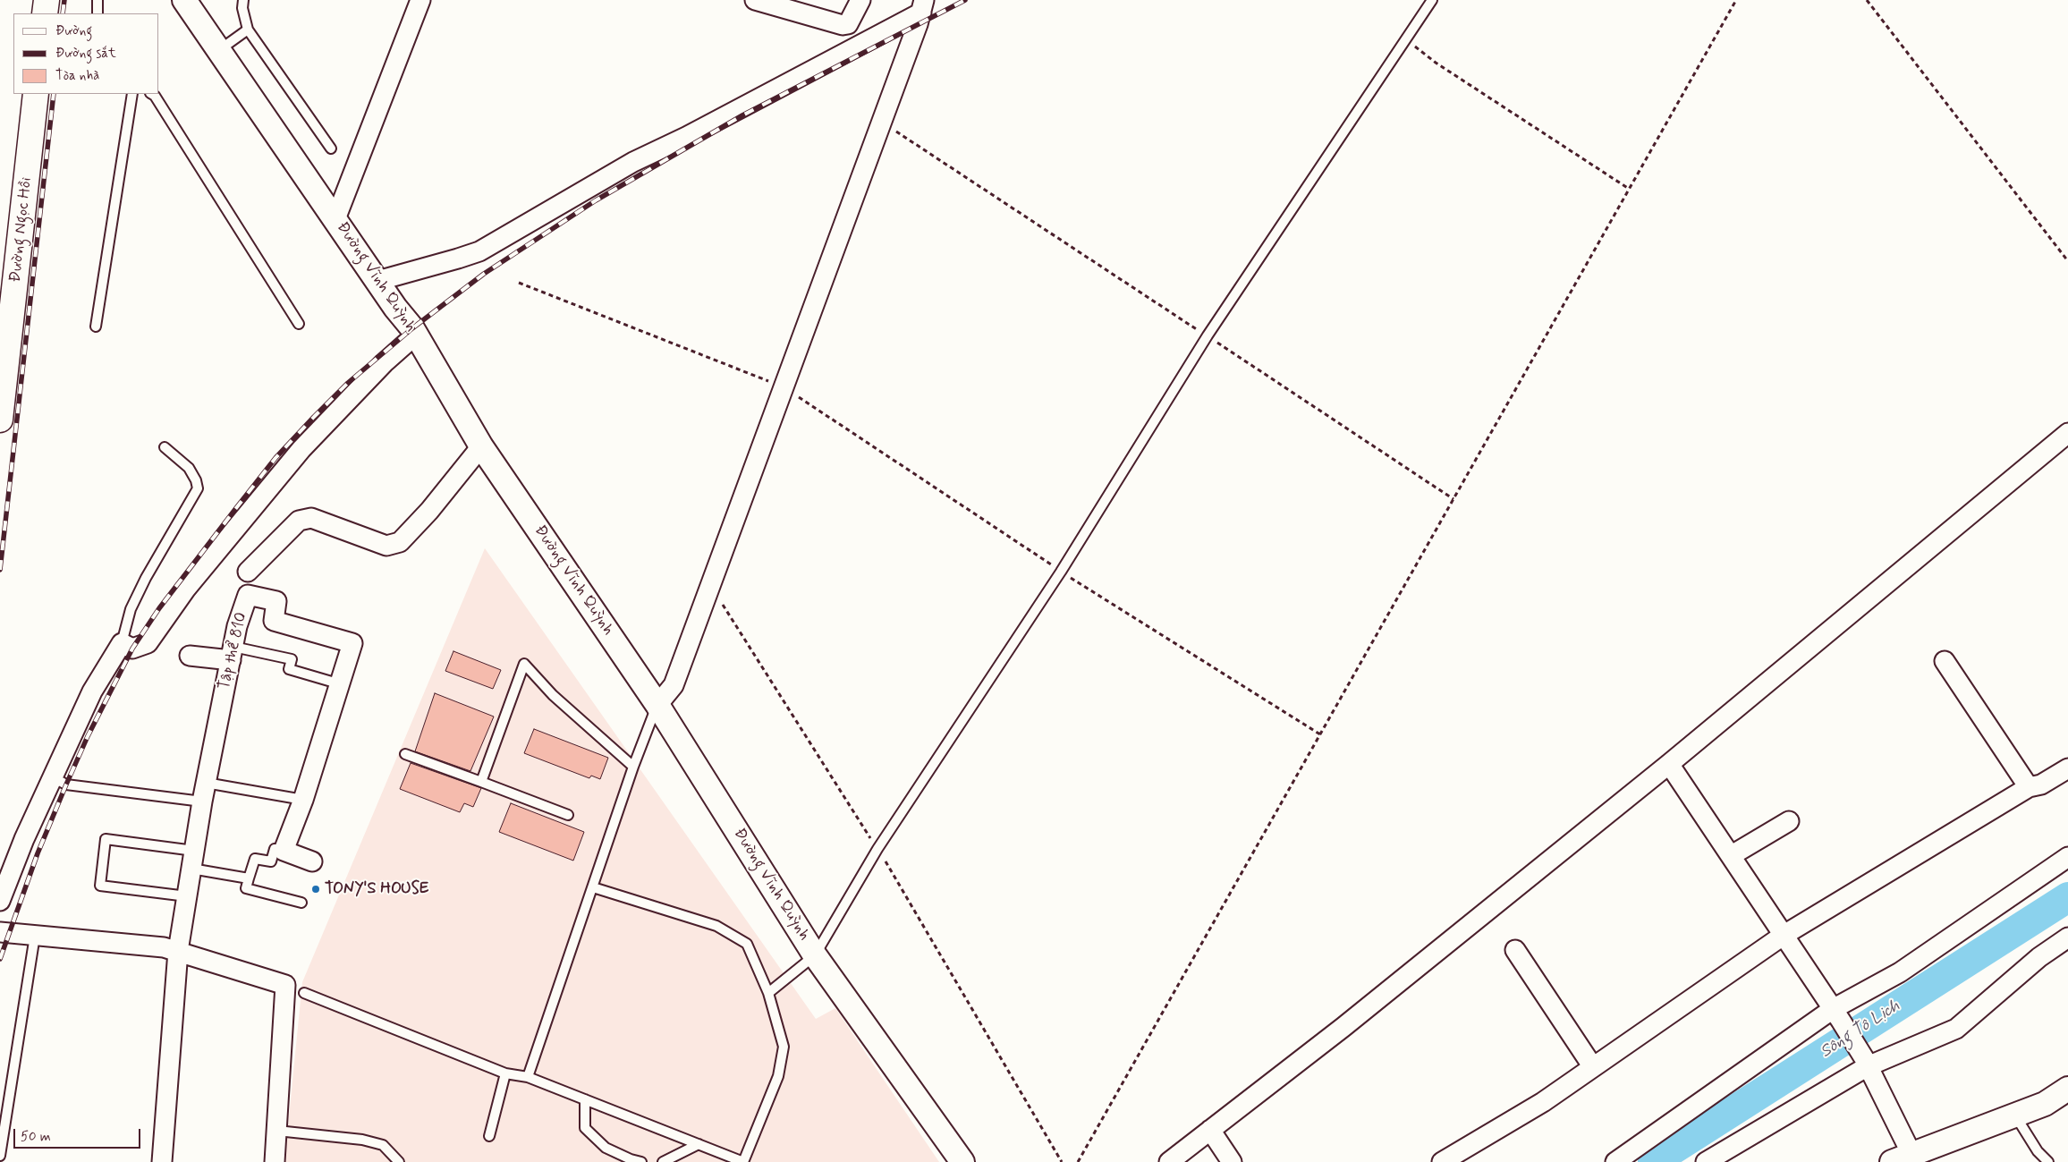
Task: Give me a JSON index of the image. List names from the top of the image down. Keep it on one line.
{"streets":{"highway":["Đường Ngọc Hồi"],"street":["Đường Vĩnh Quỳnh","Tập thể 810"]},"water":["Sông Tô Lịch"],"places":["TONY'S HOUSE"],"legend":["Đường","Đường sắt","Tòa nhà"],"scale_bar":"50 m"}
